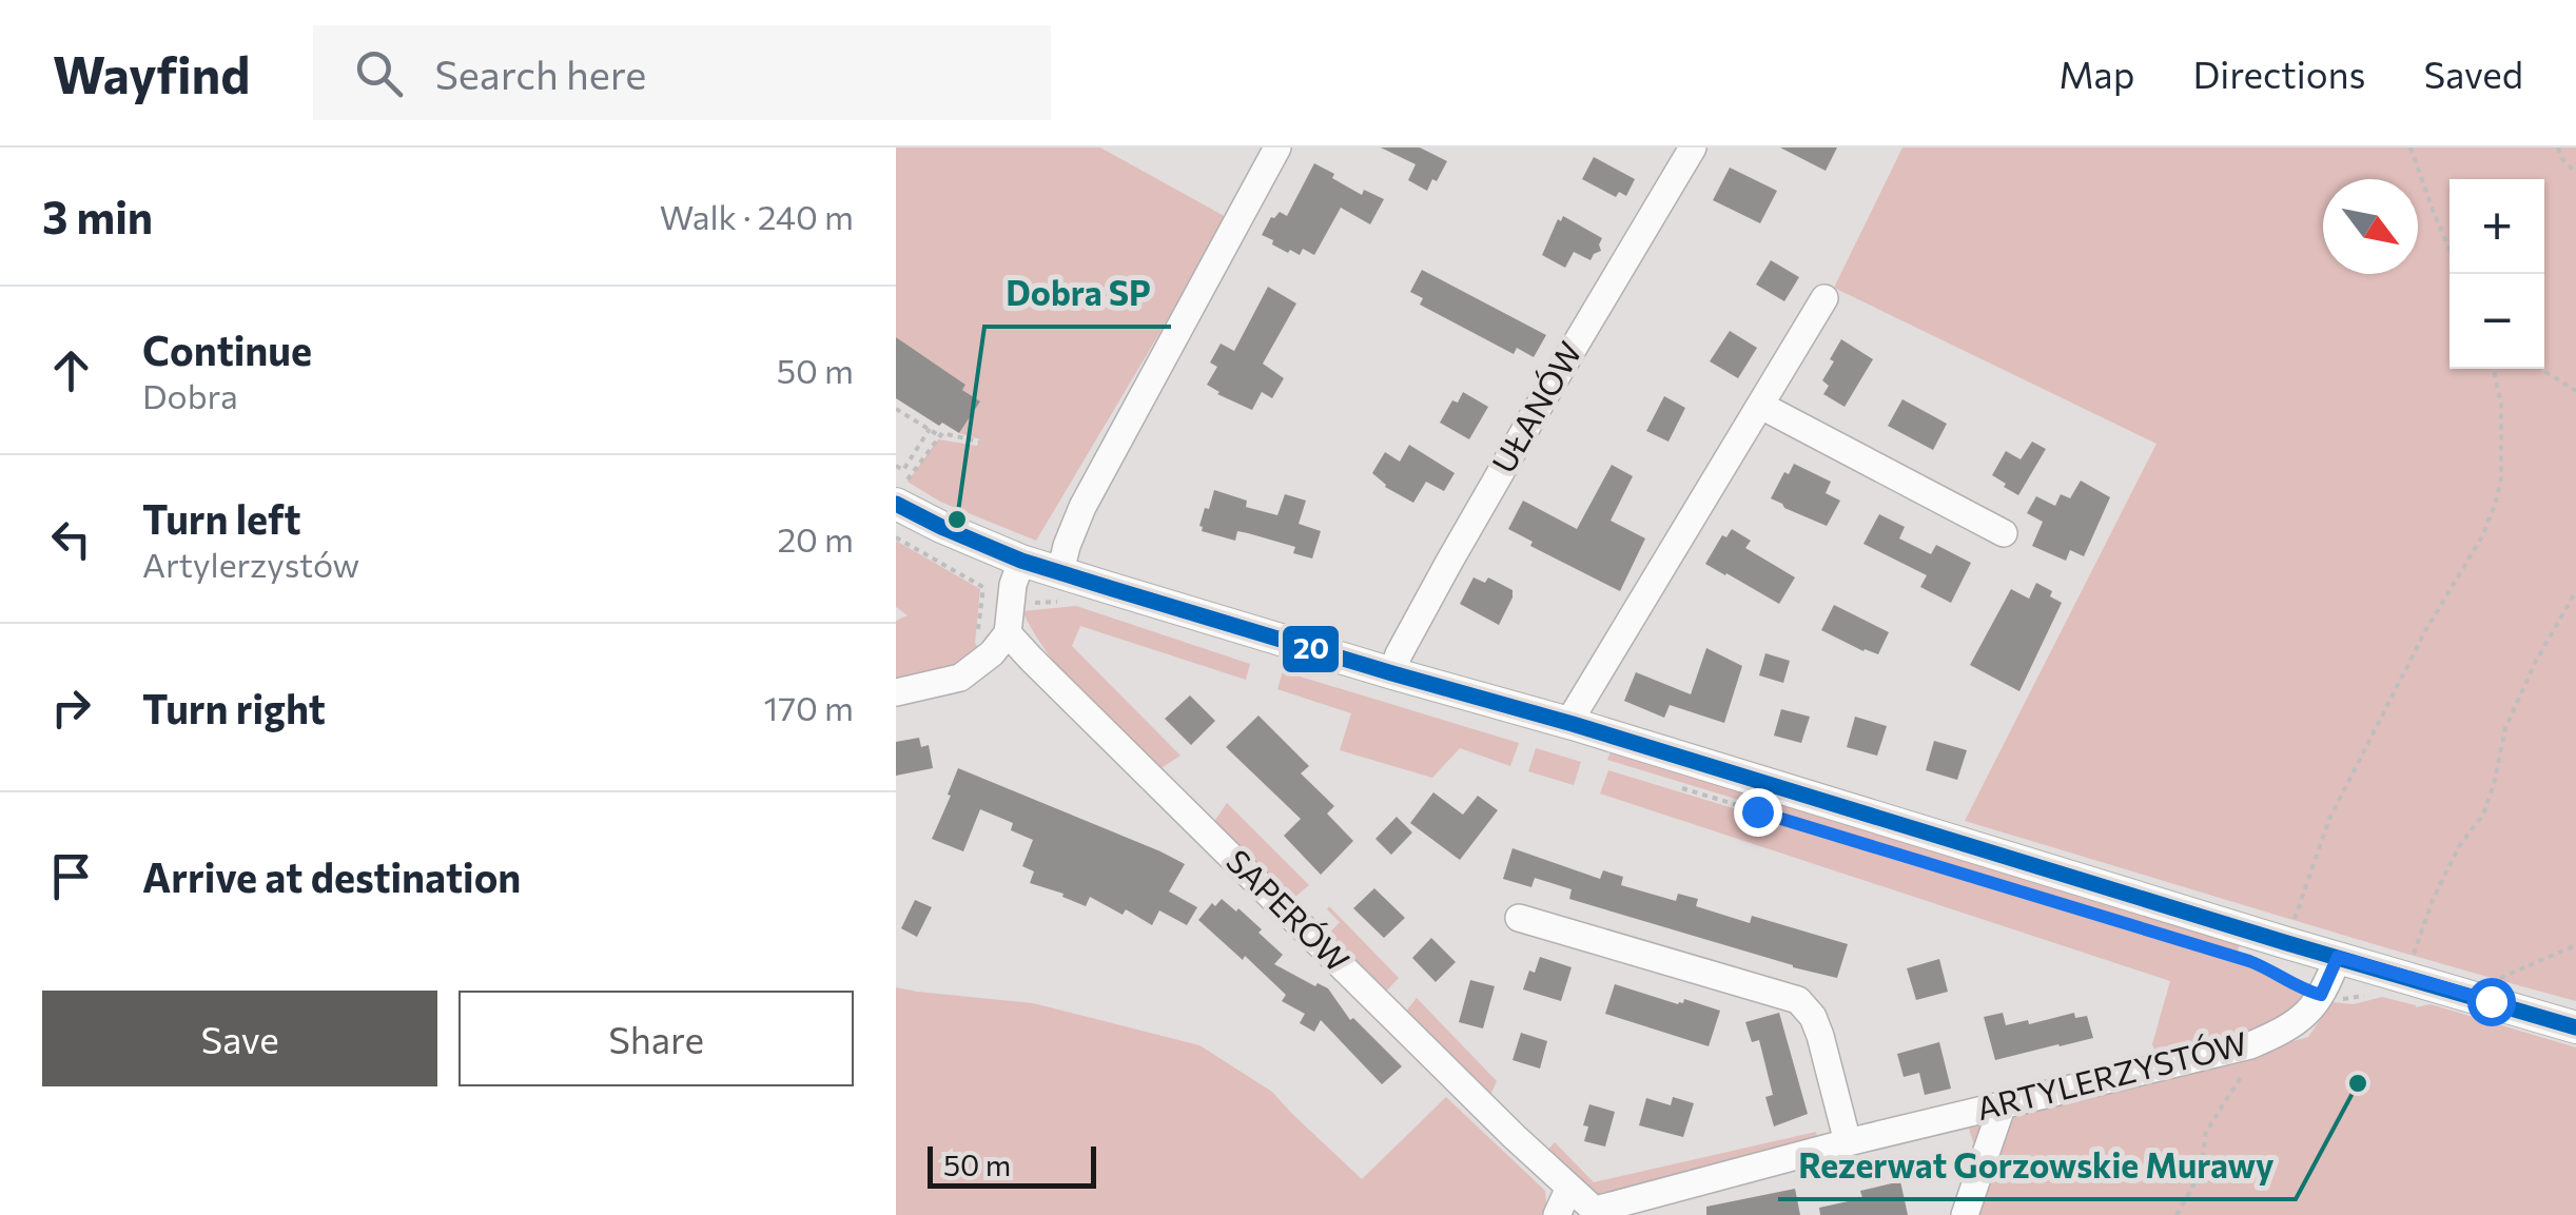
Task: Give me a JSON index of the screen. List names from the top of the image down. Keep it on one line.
{"streets":{"street":["UŁANÓW","SAPERÓW","ARTYLERZYSTÓW"]},"crossings":[["SAPERÓW","ARTYLERZYSTÓW"]],"places":["Dobra SP","Rezerwat Gorzowskie Murawy"],"lines":["transit line 20"],"scale_bar":"50 m","north":"bottom right","page":{"header":"Wayfind","search":"Search here","nav":["Map","Directions","Saved"],"heading":["3 min","Walk · 240 m"],"map_buttons":["+","−"],"list":[["Continue","Dobra","50 m"],["Turn left","Artylerzystów","20 m"],["Turn right","170 m"],"Arrive at destination"],"buttons":["Save","Share"],"scale":"50 m"}}
